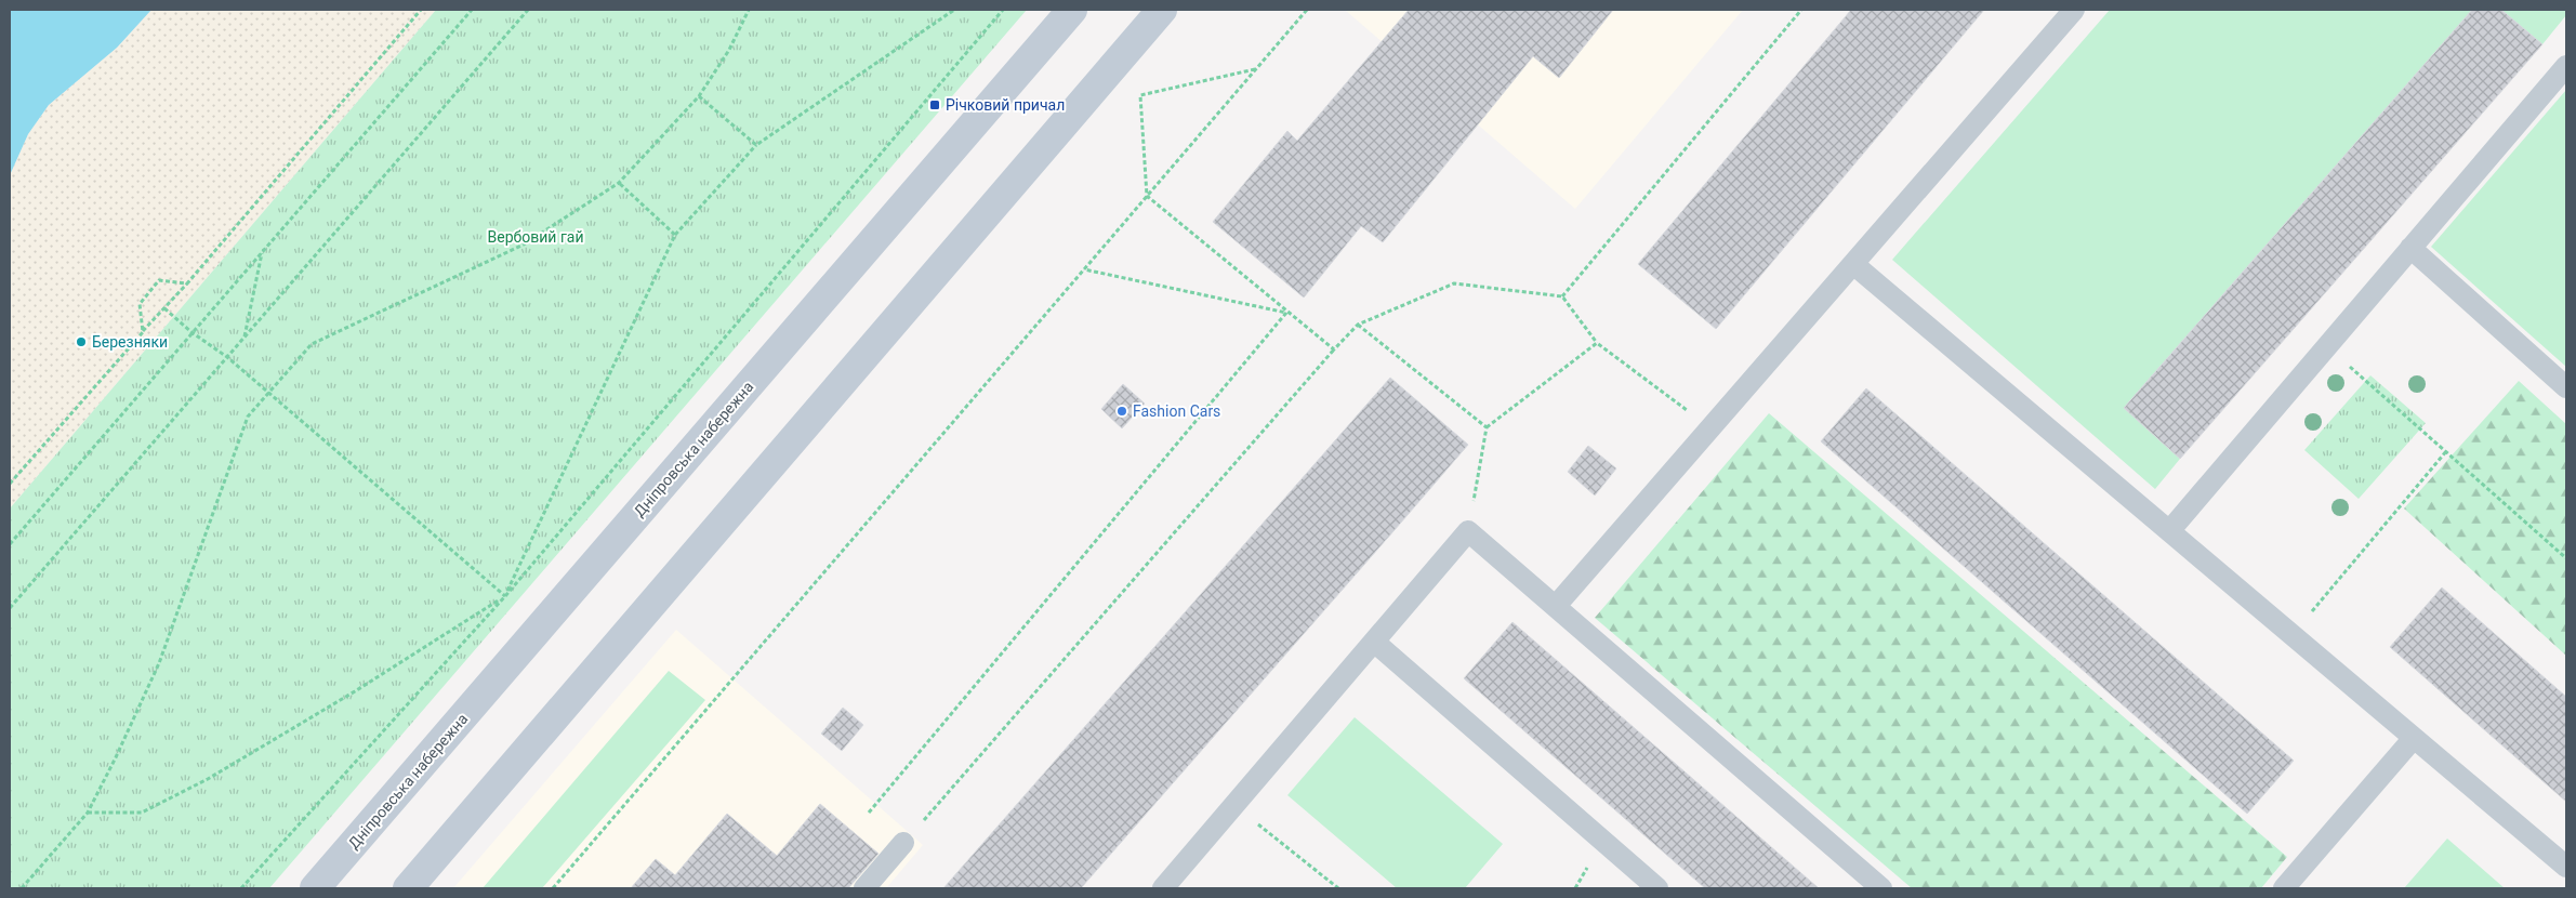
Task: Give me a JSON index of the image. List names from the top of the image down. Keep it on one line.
{"streets":{"main road":["Дніпровська набережна"]},"parks":["Вербовий гай"],"places":{"transit":["Річковий причал"],"other":["Березняки","Fashion Cars"]}}
